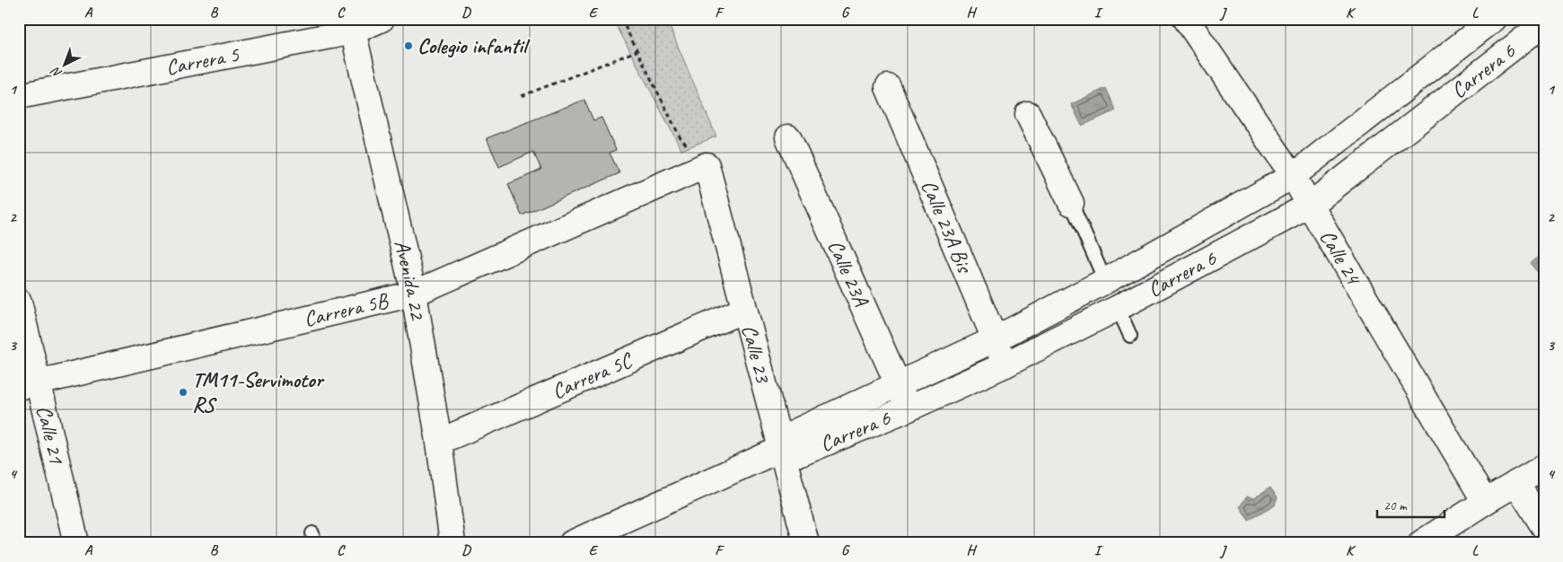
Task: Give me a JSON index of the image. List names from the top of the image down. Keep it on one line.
{"streets":{"street":["Carrera 5","Carrera 6","Calle 23A Bis","Calle 24","Calle 23A","Avenida 22","Carrera 5B","Calle 23","Carrera 5C","Calle 21"]},"crossings":[["Carrera 5","Avenida 22"],["Carrera 6","Calle 23A Bis"],["Carrera 6","Calle 24"],["Carrera 6","Calle 23A"],["Carrera 6","Calle 23"],["Avenida 22","Carrera 5B"],["Avenida 22","Carrera 5C"],["Carrera 5B","Calle 23"],["Carrera 5B","Calle 21"],["Calle 23","Carrera 5C"]],"places":["Colegio infantil","TM11-Servimotor RS"],"scale_bar":"20 m","north":"bottom left","grid":{"columns":["A","B","C","D","E","F","G","H","I","J","K","L"],"rows":["1","2","3","4"]}}
